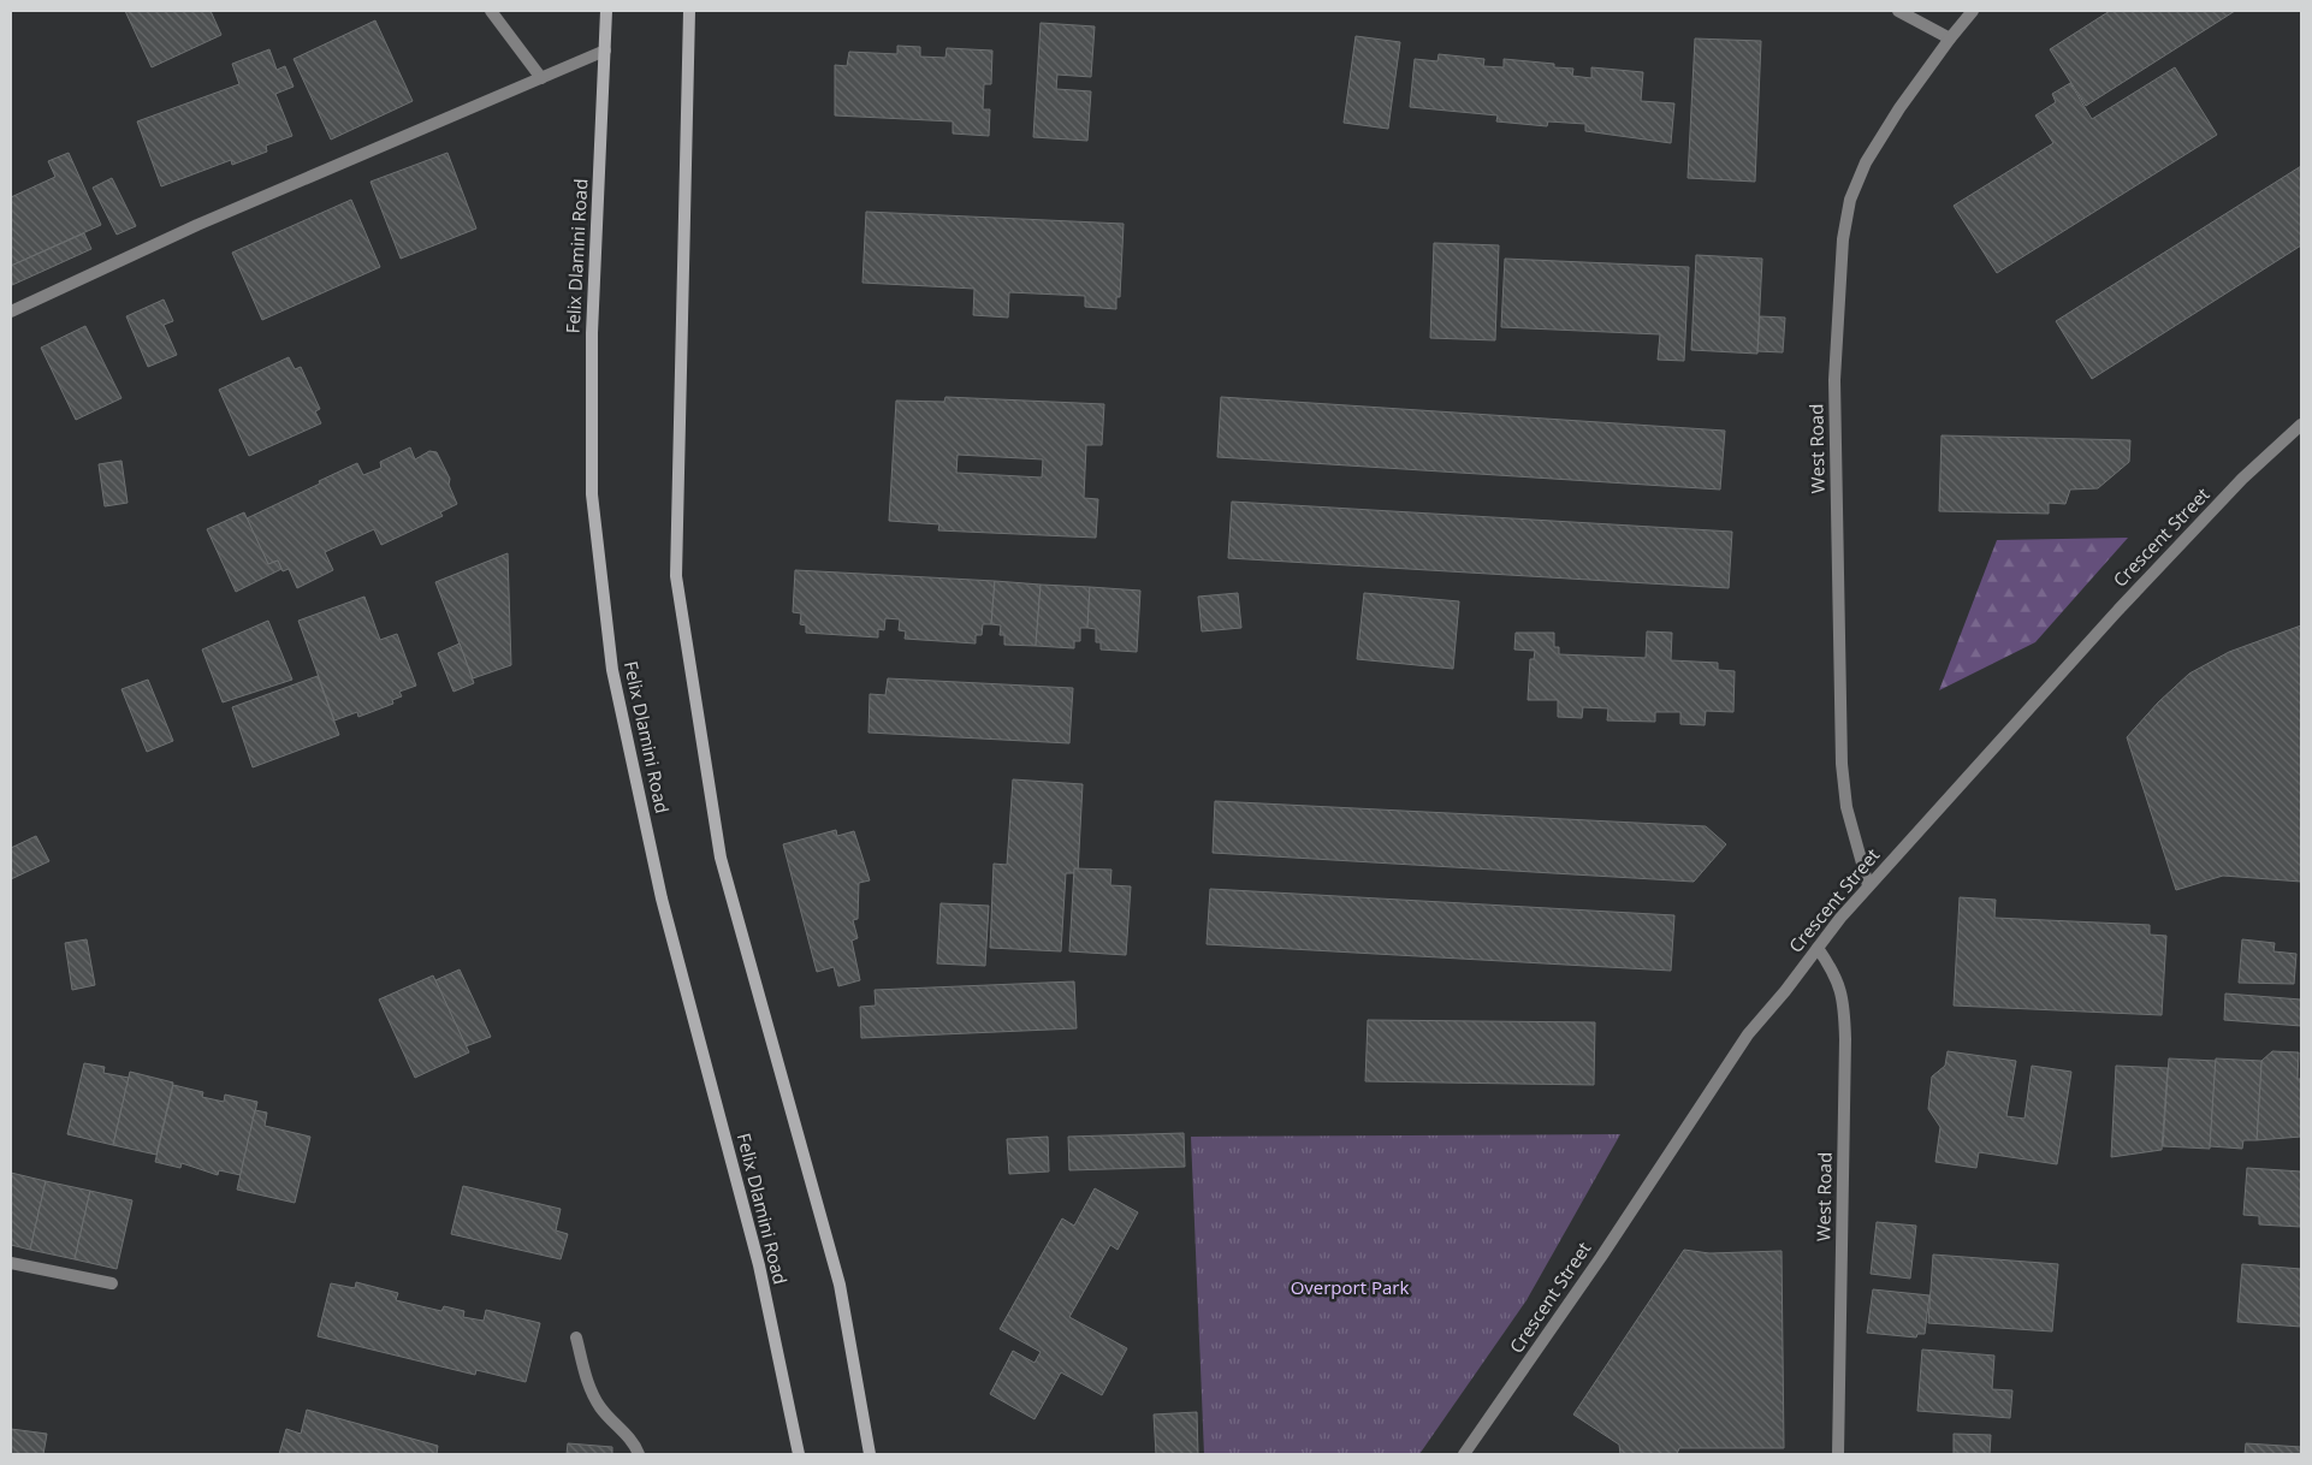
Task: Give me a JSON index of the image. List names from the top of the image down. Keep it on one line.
{"streets":{"main road":["Felix Dlamini Road"],"street":["West Road","Crescent Street"]},"crossings":[["West Road","Crescent Street"]],"parks":["Overport Park"]}
